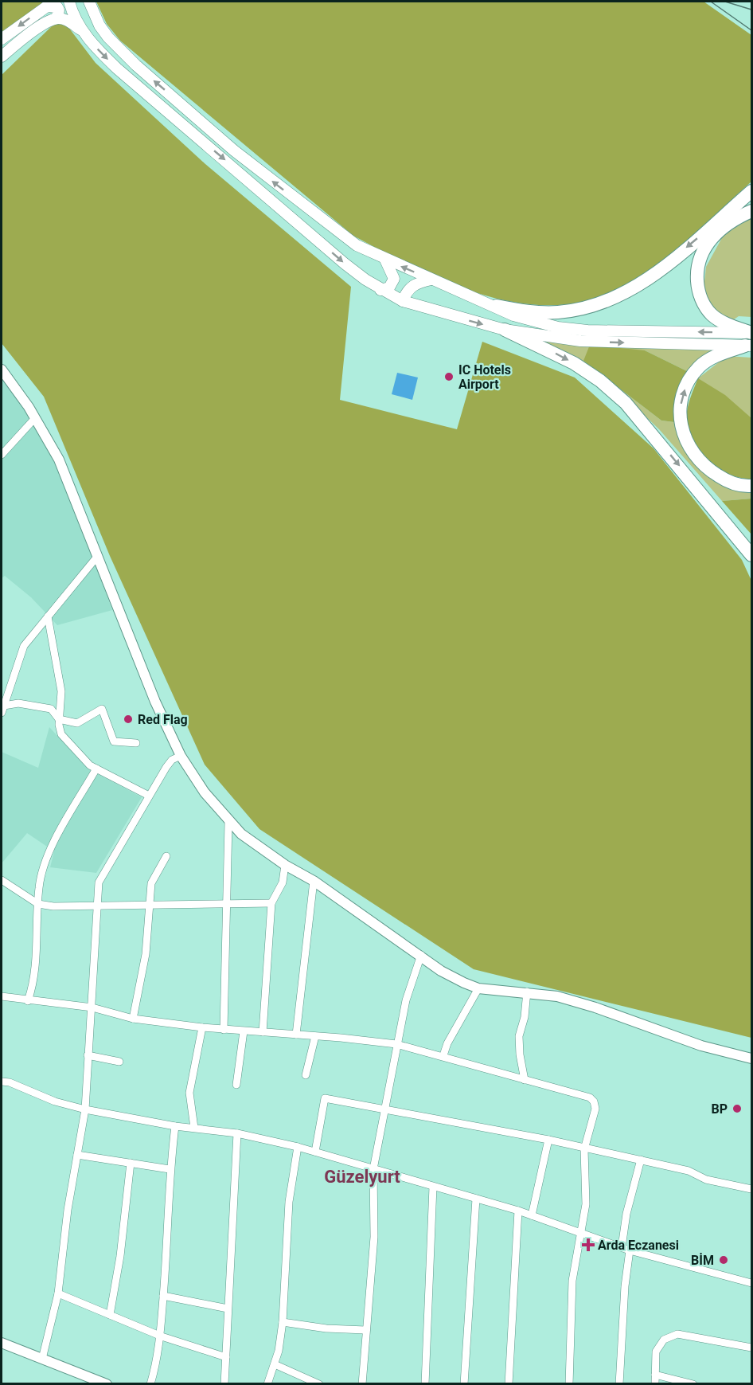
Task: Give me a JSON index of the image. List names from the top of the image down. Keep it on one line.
{"districts":["Güzelyurt"],"places":{"other":["IC Hotels Airport","Red Flag","BP","BİM"],"health":["Arda Eczanesi"]}}
